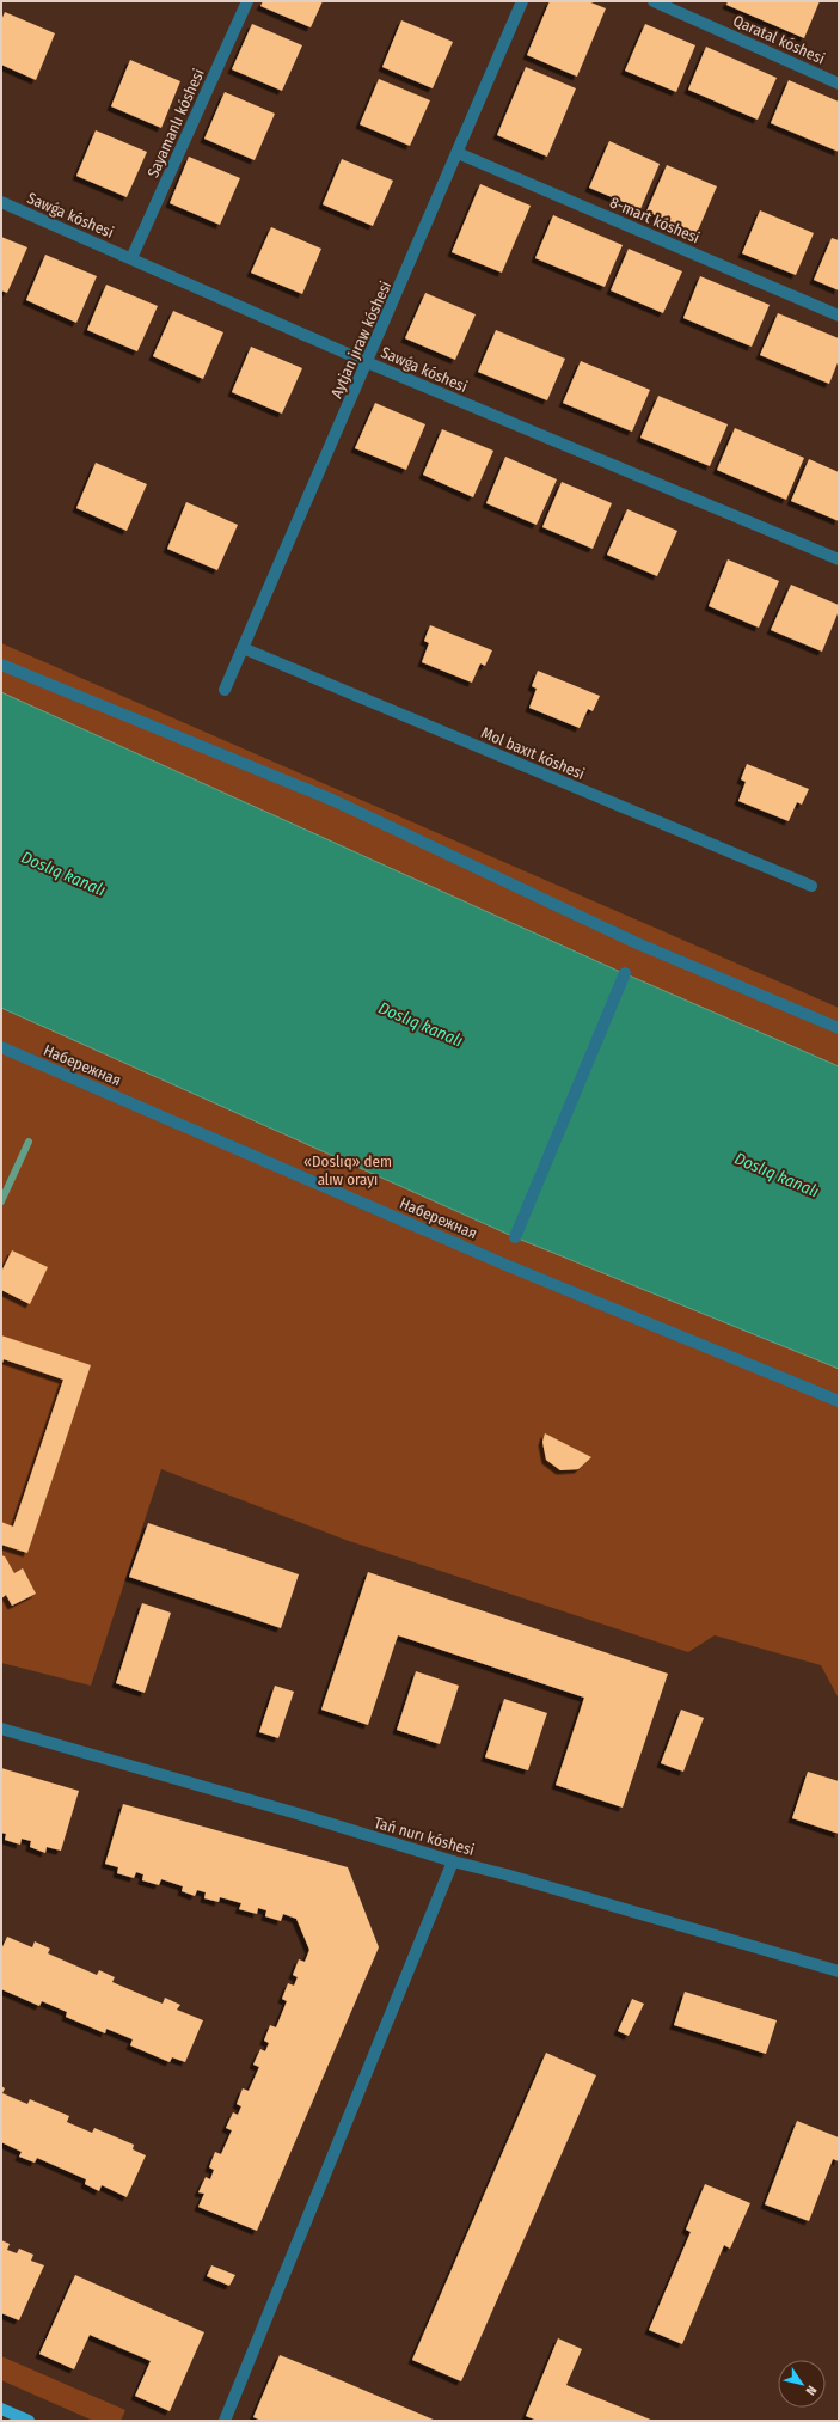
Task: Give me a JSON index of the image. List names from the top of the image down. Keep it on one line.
{"streets":{"street":["Qaratal kóshesi","Sayamanlı kóshesi","Sawǵa kóshesi","8-mart kóshesi","Aytjan jıraw kóshesi","Mol baxıt kóshesi","Набережная","Tań nurı kóshesi"]},"crossings":[["Sayamanlı kóshesi","Sawǵa kóshesi"],["Sawǵa kóshesi","Aytjan jıraw kóshesi"],["8-mart kóshesi","Aytjan jıraw kóshesi"],["Aytjan jıraw kóshesi","Mol baxıt kóshesi"]],"water":["Doslıq kanalı"],"parks":["«Doslıq» dem alıw orayı"],"north":"bottom right"}
